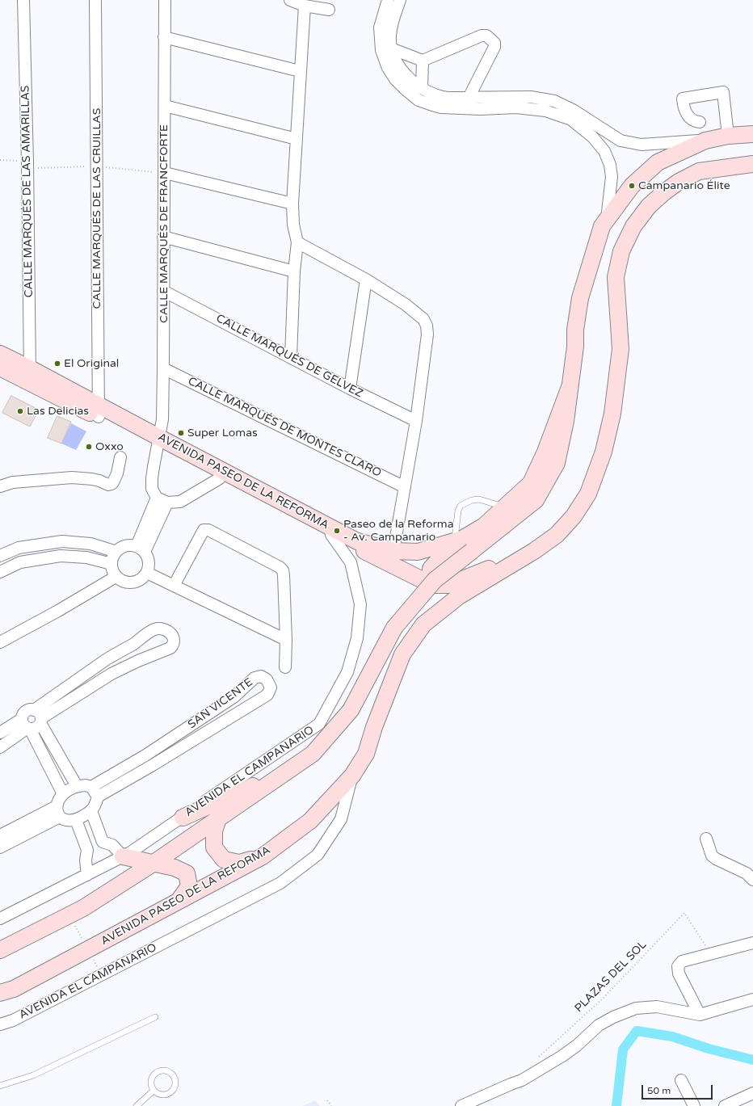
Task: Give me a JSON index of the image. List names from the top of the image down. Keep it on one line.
{"streets":{"street":["CALLE MARQUÉS DE LAS AMARILLAS","CALLE MARQUÉS DE LAS CRUILLAS","CALLE MARQUÉS DE FRANCFORTE","CALLE MARQUÉS DE GELVEZ","CALLE MARQUÉS DE MONTES CLARO","AVENIDA PASEO DE LA REFORMA","SAN VICENTE","AVENIDA EL CAMPANARIO"],"path":["PLAZAS DEL SOL"]},"crossings":[["CALLE MARQUÉS DE LAS AMARILLAS","AVENIDA PASEO DE LA REFORMA"],["CALLE MARQUÉS DE LAS CRUILLAS","AVENIDA PASEO DE LA REFORMA"],["CALLE MARQUÉS DE FRANCFORTE","CALLE MARQUÉS DE GELVEZ"],["CALLE MARQUÉS DE FRANCFORTE","CALLE MARQUÉS DE MONTES CLARO"],["CALLE MARQUÉS DE FRANCFORTE","AVENIDA PASEO DE LA REFORMA"],["AVENIDA PASEO DE LA REFORMA","AVENIDA EL CAMPANARIO"]],"places":["Campanario Élite","El Original","Las Delicias","Super Lomas","Oxxo","Paseo de la Reforma - Av. Campanario"],"scale_bar":"50 m"}
